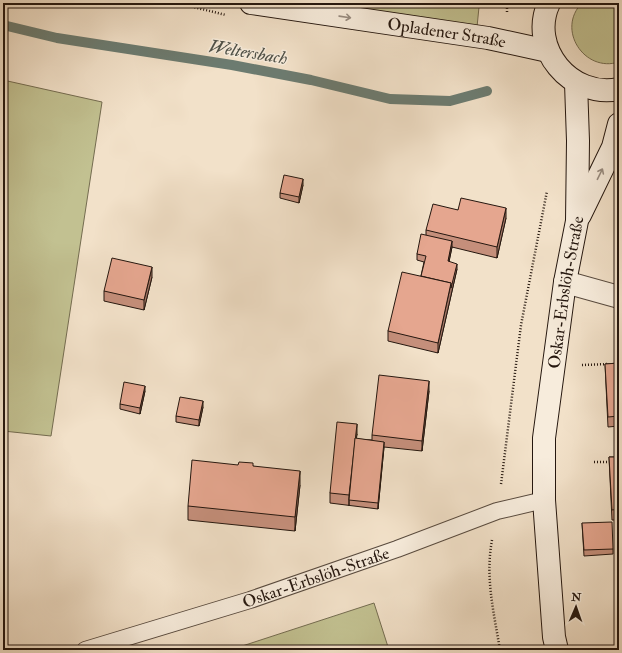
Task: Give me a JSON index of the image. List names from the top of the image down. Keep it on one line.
{"streets":{"main road":["Opladener Straße","Oskar-Erbslöh-Straße"]},"one_way":["Opladener Straße"],"water":["Weltersbach"],"north":"top"}
